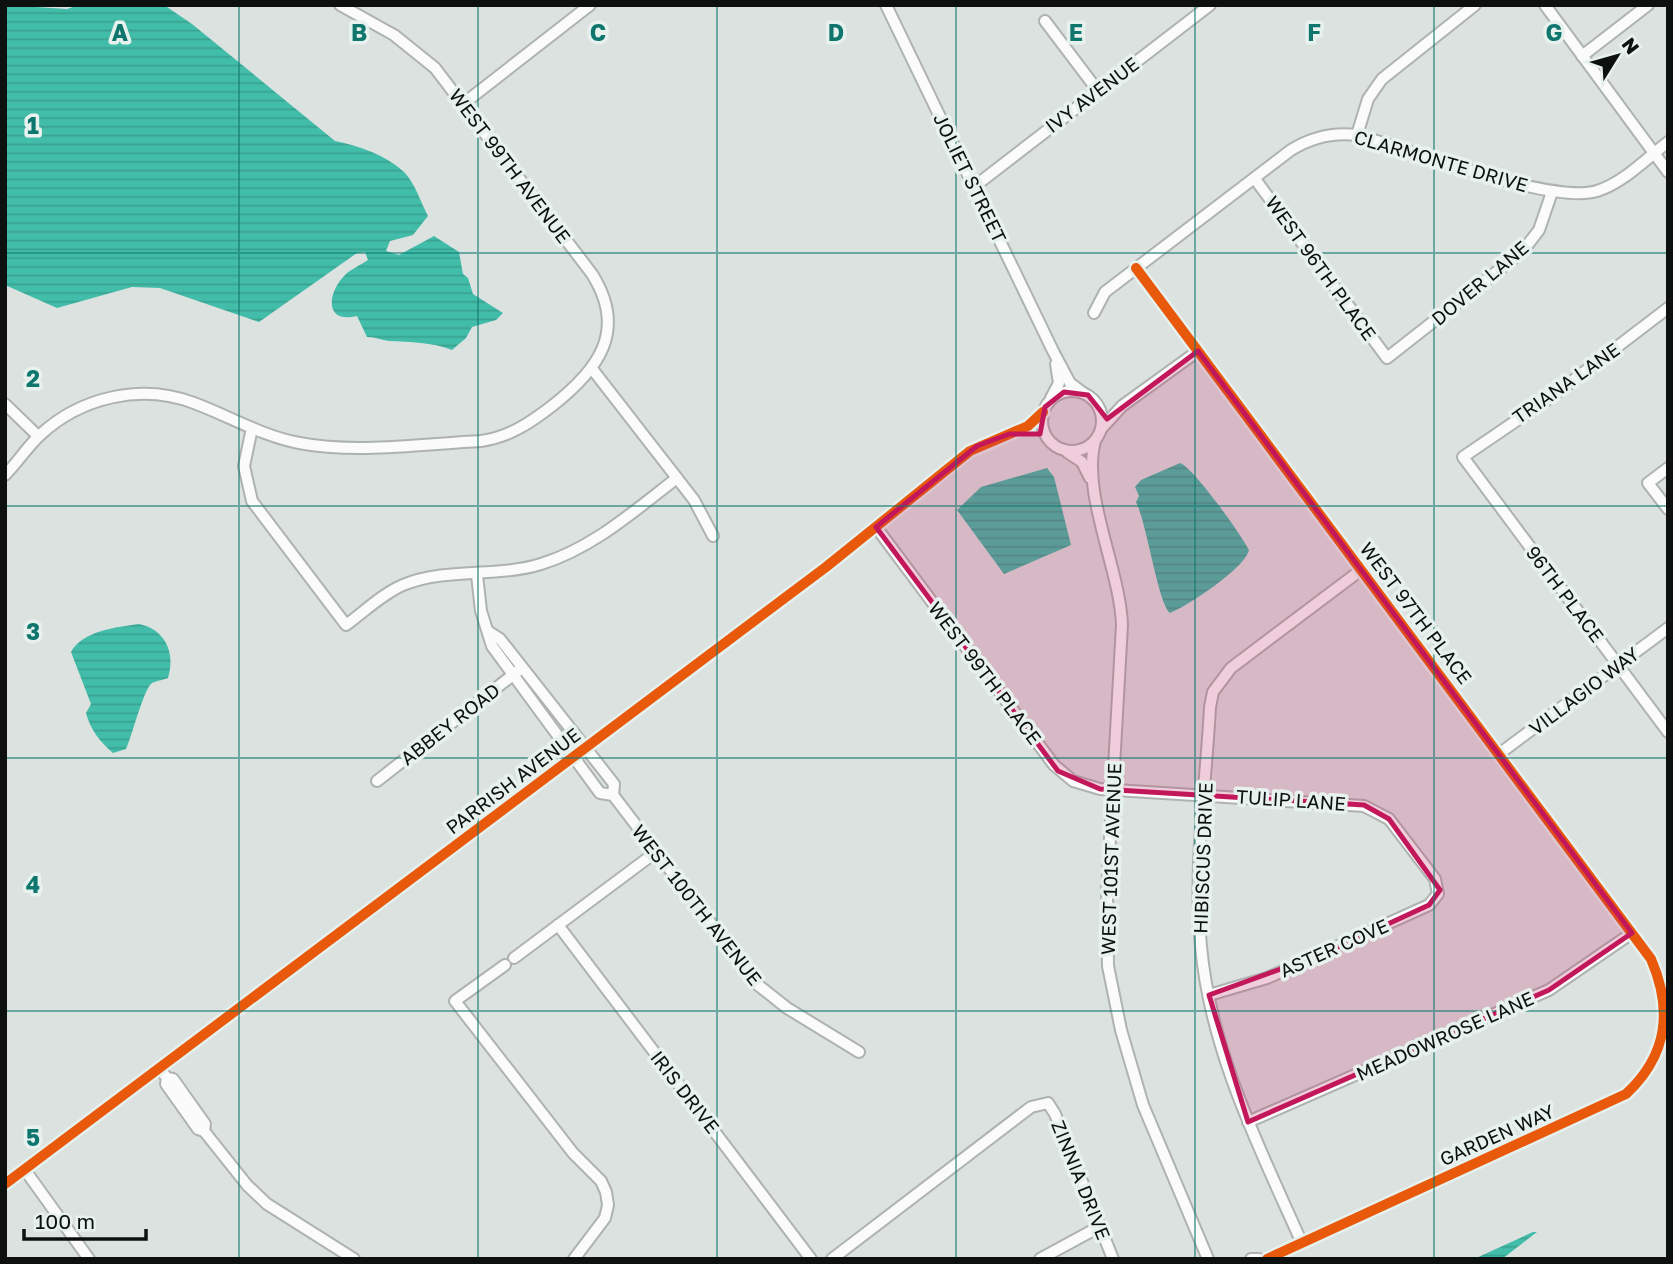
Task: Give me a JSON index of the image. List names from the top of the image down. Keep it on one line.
{"streets":{"street":["IVY AVENUE","CLARMONTE DRIVE","WEST 99TH AVENUE","JOLIET STREET","WEST 96TH PLACE","DOVER LANE","TRIANA LANE","96TH PLACE","WEST 97TH PLACE","WEST 99TH PLACE","VILLAGIO WAY","ABBEY ROAD","PARRISH AVENUE","TULIP LANE","HIBISCUS DRIVE","WEST 101ST AVENUE","WEST 100TH AVENUE","ASTER COVE","MEADOWROSE LANE","IRIS DRIVE","GARDEN WAY","ZINNIA DRIVE"]},"crossings":[["IVY AVENUE","JOLIET STREET"],["CLARMONTE DRIVE","WEST 96TH PLACE"],["CLARMONTE DRIVE","DOVER LANE"],["CLARMONTE DRIVE","WEST 97TH PLACE"],["JOLIET STREET","PARRISH AVENUE"],["JOLIET STREET","WEST 101ST AVENUE"],["WEST 96TH PLACE","DOVER LANE"],["TRIANA LANE","96TH PLACE"],["96TH PLACE","VILLAGIO WAY"],["WEST 97TH PLACE","VILLAGIO WAY"],["WEST 97TH PLACE","HIBISCUS DRIVE"],["WEST 97TH PLACE","MEADOWROSE LANE"],["WEST 97TH PLACE","GARDEN WAY"],["WEST 99TH PLACE","PARRISH AVENUE"],["WEST 99TH PLACE","TULIP LANE"],["WEST 99TH PLACE","WEST 101ST AVENUE"],["ABBEY ROAD","WEST 100TH AVENUE"],["PARRISH AVENUE","WEST 101ST AVENUE"],["PARRISH AVENUE","WEST 100TH AVENUE"],["TULIP LANE","HIBISCUS DRIVE"],["TULIP LANE","WEST 101ST AVENUE"],["TULIP LANE","ASTER COVE"],["HIBISCUS DRIVE","ASTER COVE"],["HIBISCUS DRIVE","MEADOWROSE LANE"],["HIBISCUS DRIVE","GARDEN WAY"]],"scale_bar":"100 m","north":"top right","grid":{"columns":["A","B","C","D","E","F","G"],"rows":["1","2","3","4","5"]}}
